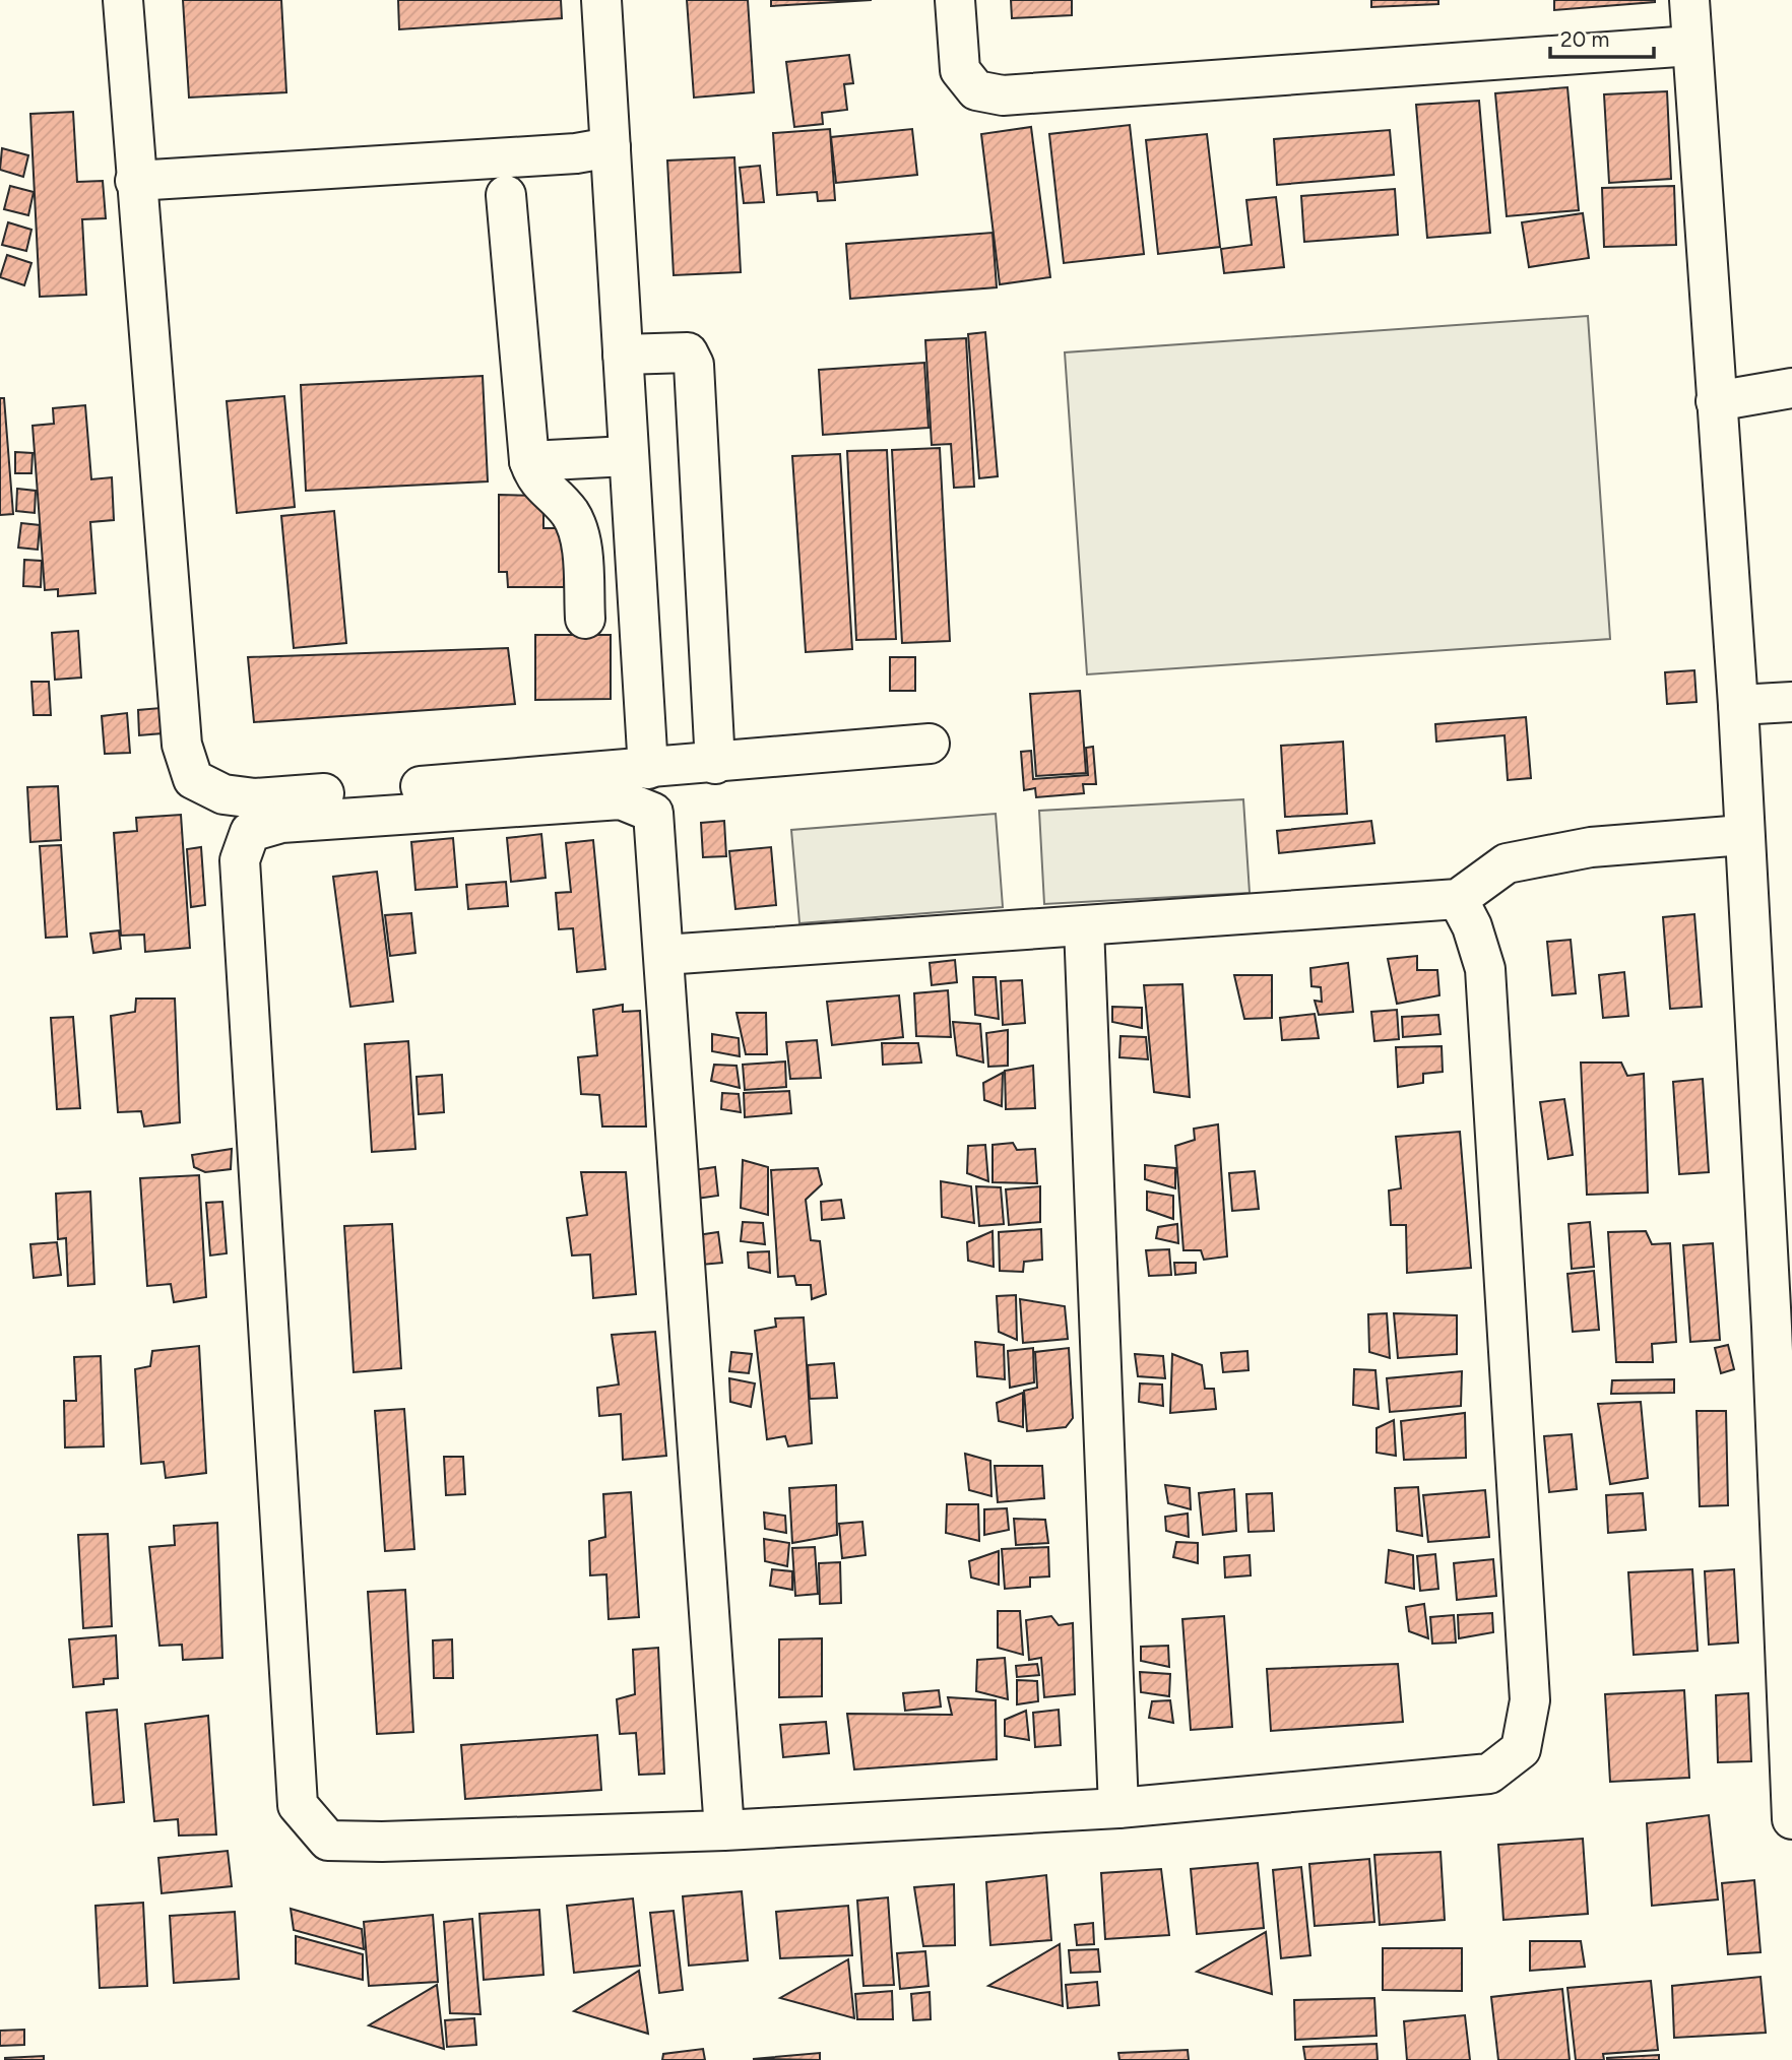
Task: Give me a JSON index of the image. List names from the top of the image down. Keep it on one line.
{"scale_bar":"20 m"}
